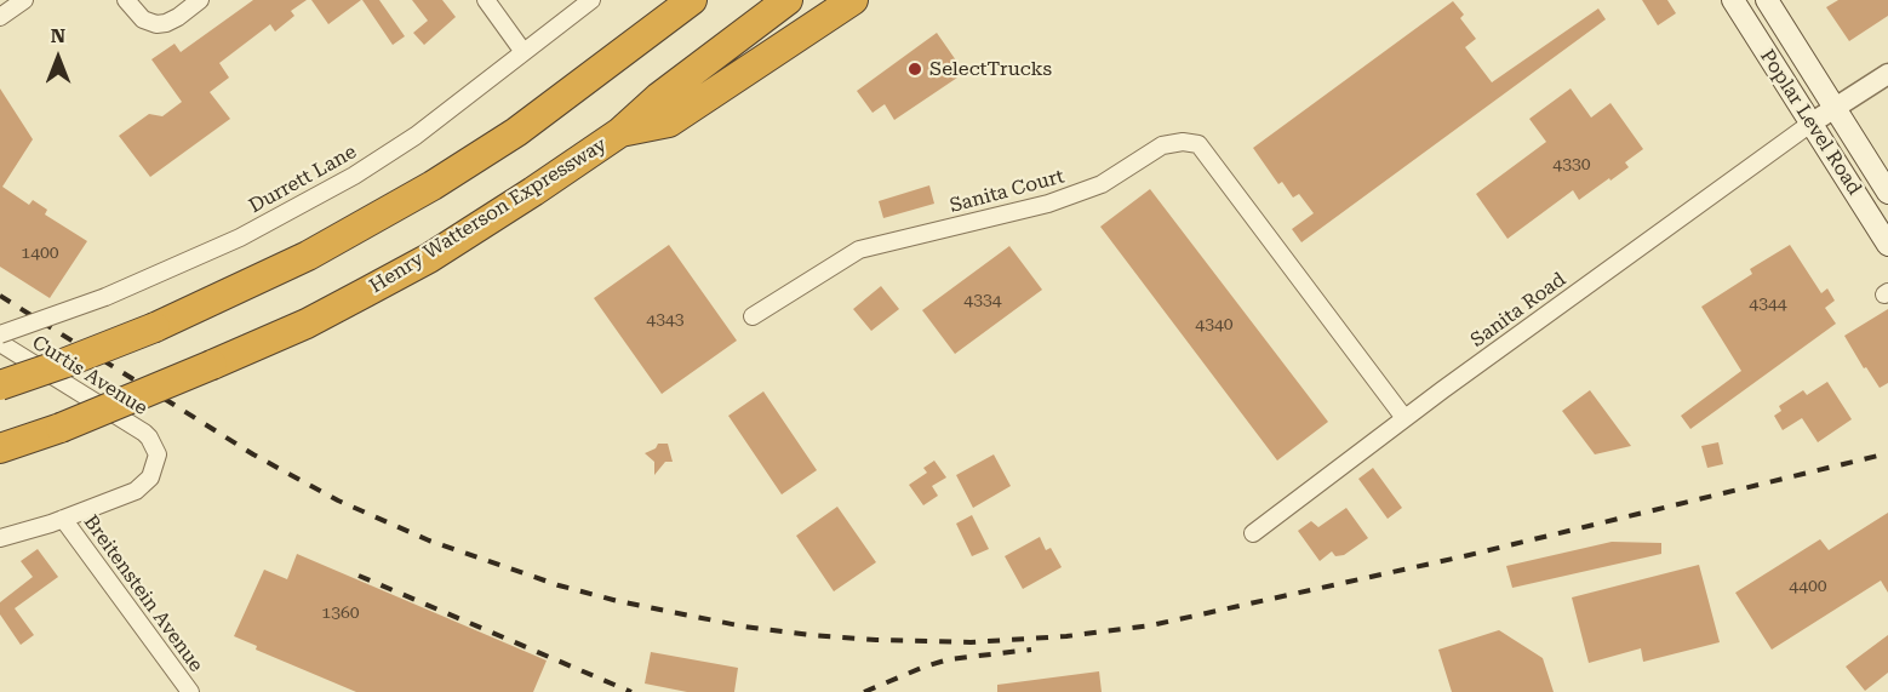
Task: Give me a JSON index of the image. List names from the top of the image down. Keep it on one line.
{"streets":{"highway":["Henry Watterson Expressway"],"main road":["Poplar Level Road"],"street":["Durrett Lane","Sanita Court","Sanita Road","Curtis Avenue","Breitenstein Avenue"]},"crossings":[["Poplar Level Road","Sanita Road"],["Sanita Court","Sanita Road"],["Curtis Avenue","Breitenstein Avenue"]],"places":["SelectTrucks"],"house_numbers":["4330","1400","4334","4344","4343","4340","4400","1360"],"north":"top"}
